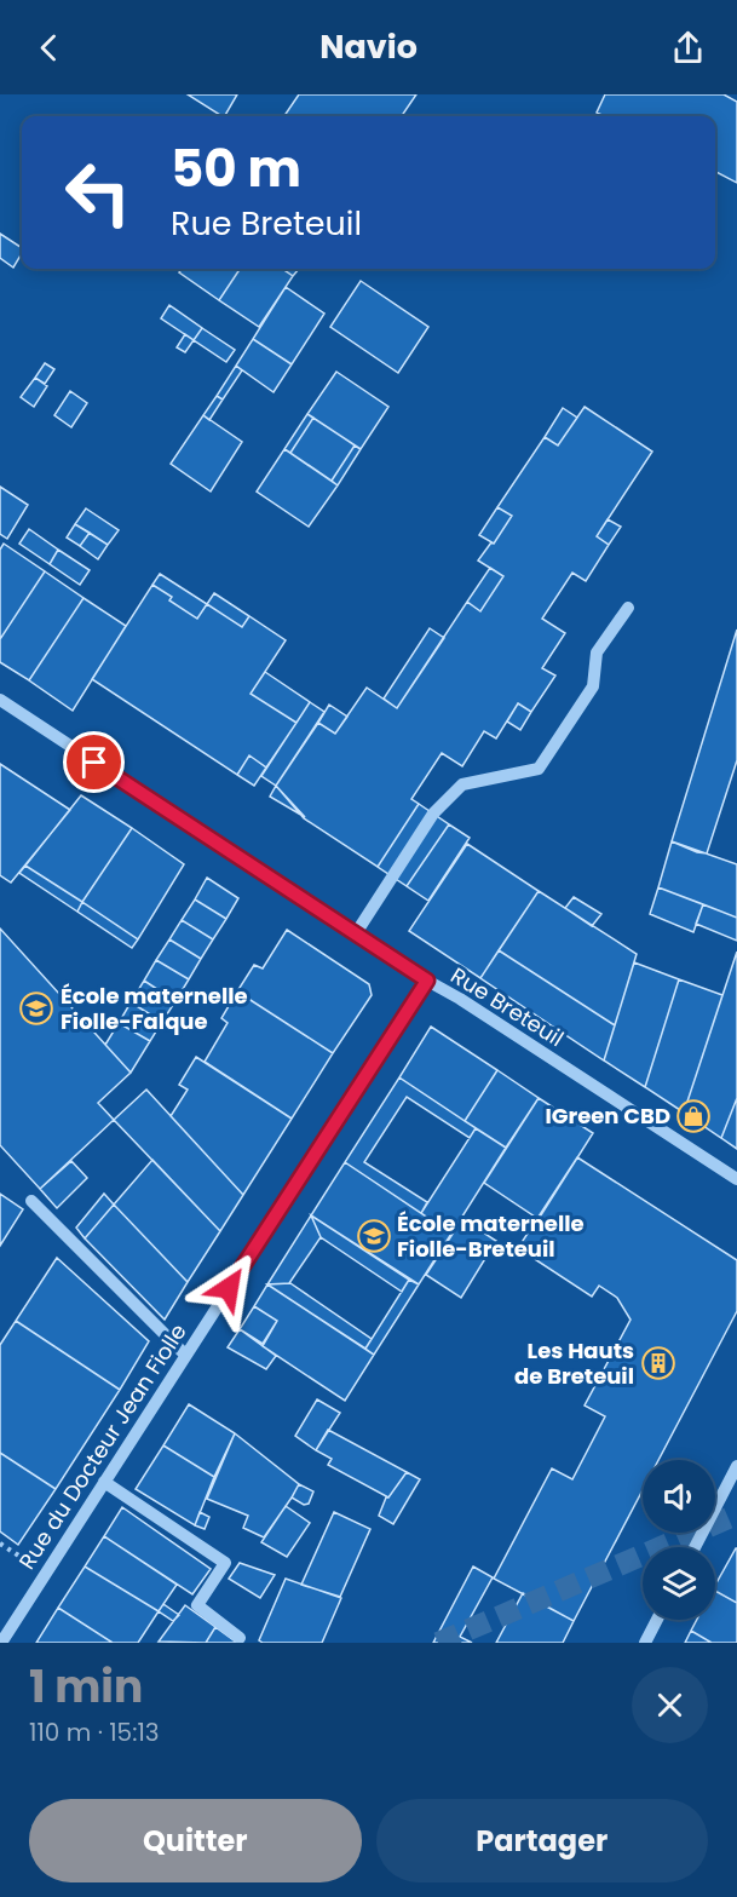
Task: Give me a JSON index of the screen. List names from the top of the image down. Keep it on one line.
{"streets":{"street":["Rue Breteuil","Rue du Docteur Jean Fiolle"]},"crossings":[["Rue Breteuil","Rue du Docteur Jean Fiolle"]],"places":{"school or university":["École maternelle Fiolle-Falque","École maternelle Fiolle-Breteuil"],"shop":["IGreen CBD"],"building":["Les Hauts de Breteuil"]},"page":{"header":"Navio","turn":["50 m","Rue Breteuil"],"heading":["1 min","110 m · 15:13"],"buttons":["Quitter","Partager"]}}
